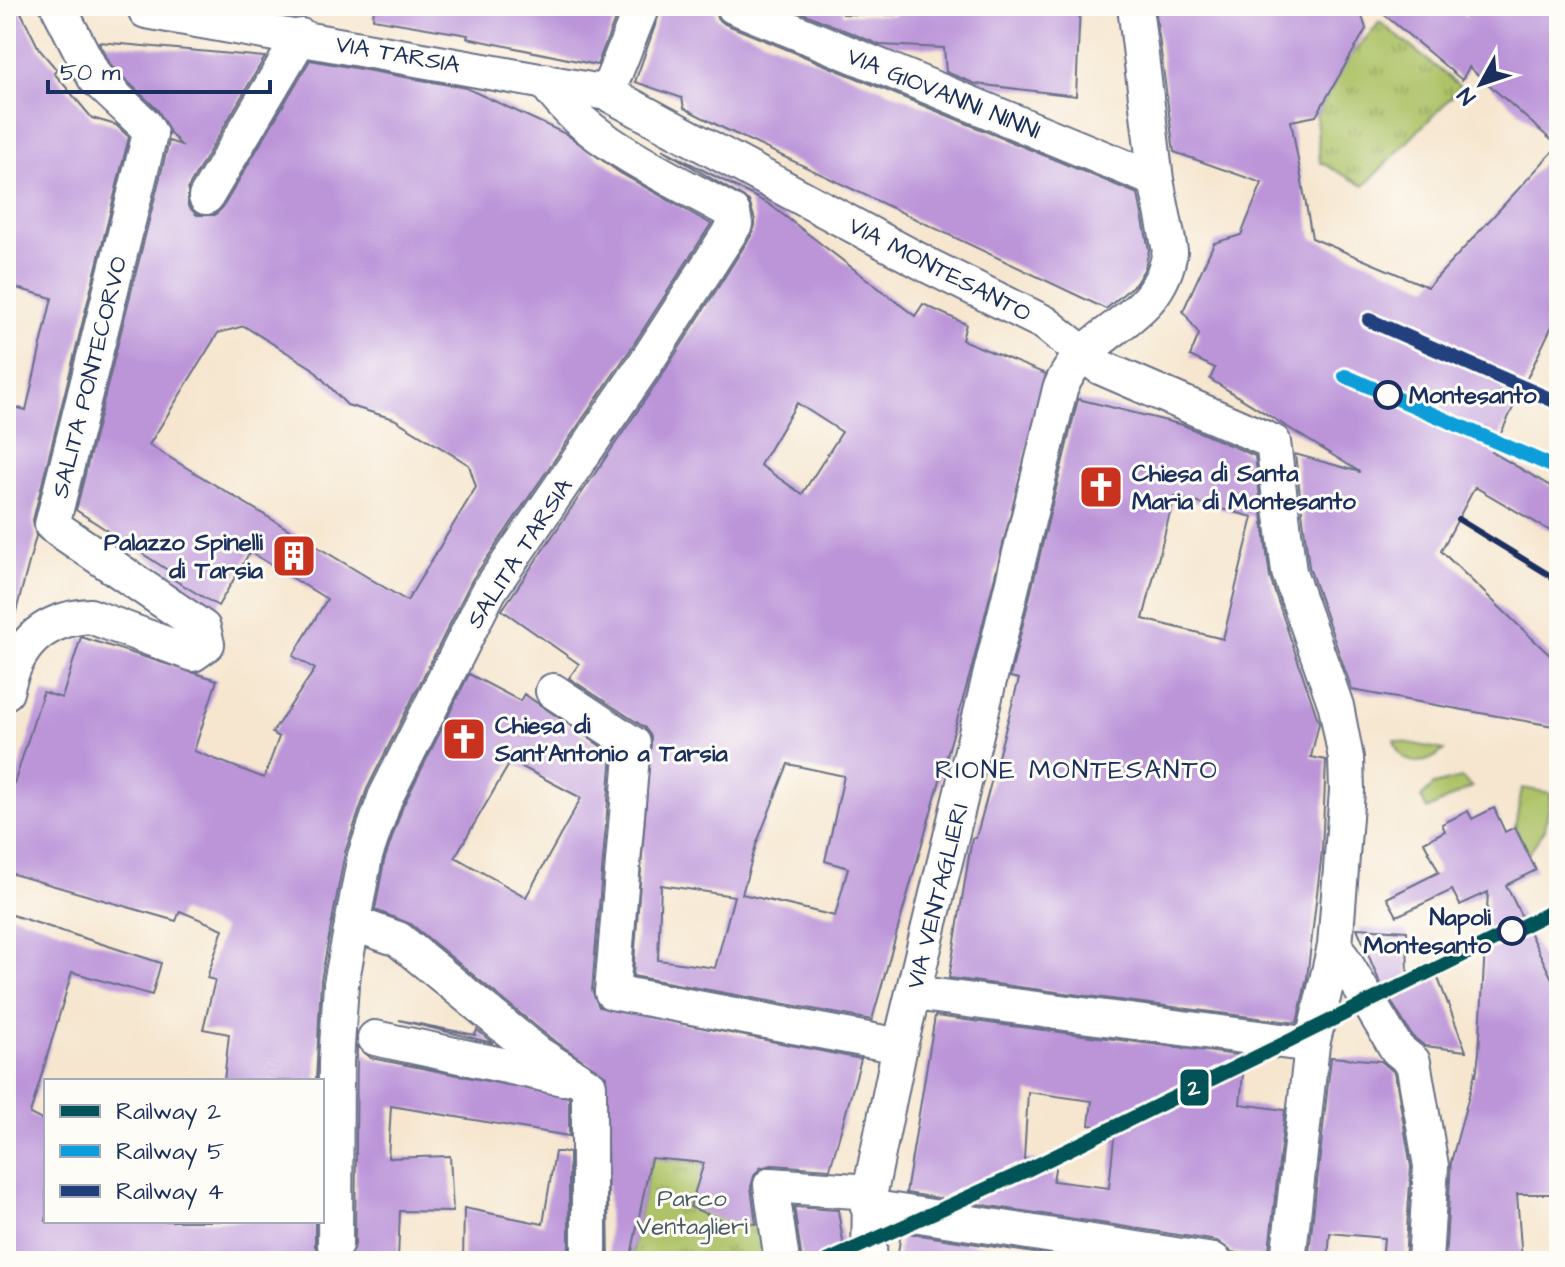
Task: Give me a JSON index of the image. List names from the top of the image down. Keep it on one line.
{"streets":{"street":["VIA TARSIA","VIA GIOVANNI NINNI","VIA MONTESANTO","SALITA PONTECORVO","SALITA TARSIA","VIA VENTAGLIERI"]},"crossings":[["VIA TARSIA","VIA MONTESANTO"],["VIA TARSIA","SALITA TARSIA"],["VIA MONTESANTO","VIA VENTAGLIERI"]],"districts":["RIONE MONTESANTO"],"parks":["Parco Ventaglieri"],"places":{"other":["Montesanto","Napoli Montesanto"],"church":["Chiesa di Santa Maria di Montesanto","Chiesa di Sant'Antonio a Tarsia"],"building":["Palazzo Spinelli di Tarsia"]},"lines":["rail line 4","rail line 5","rail line 2"],"legend":["Railway 2","Railway 5","Railway 4"],"scale_bar":"50 m","north":"bottom left"}
